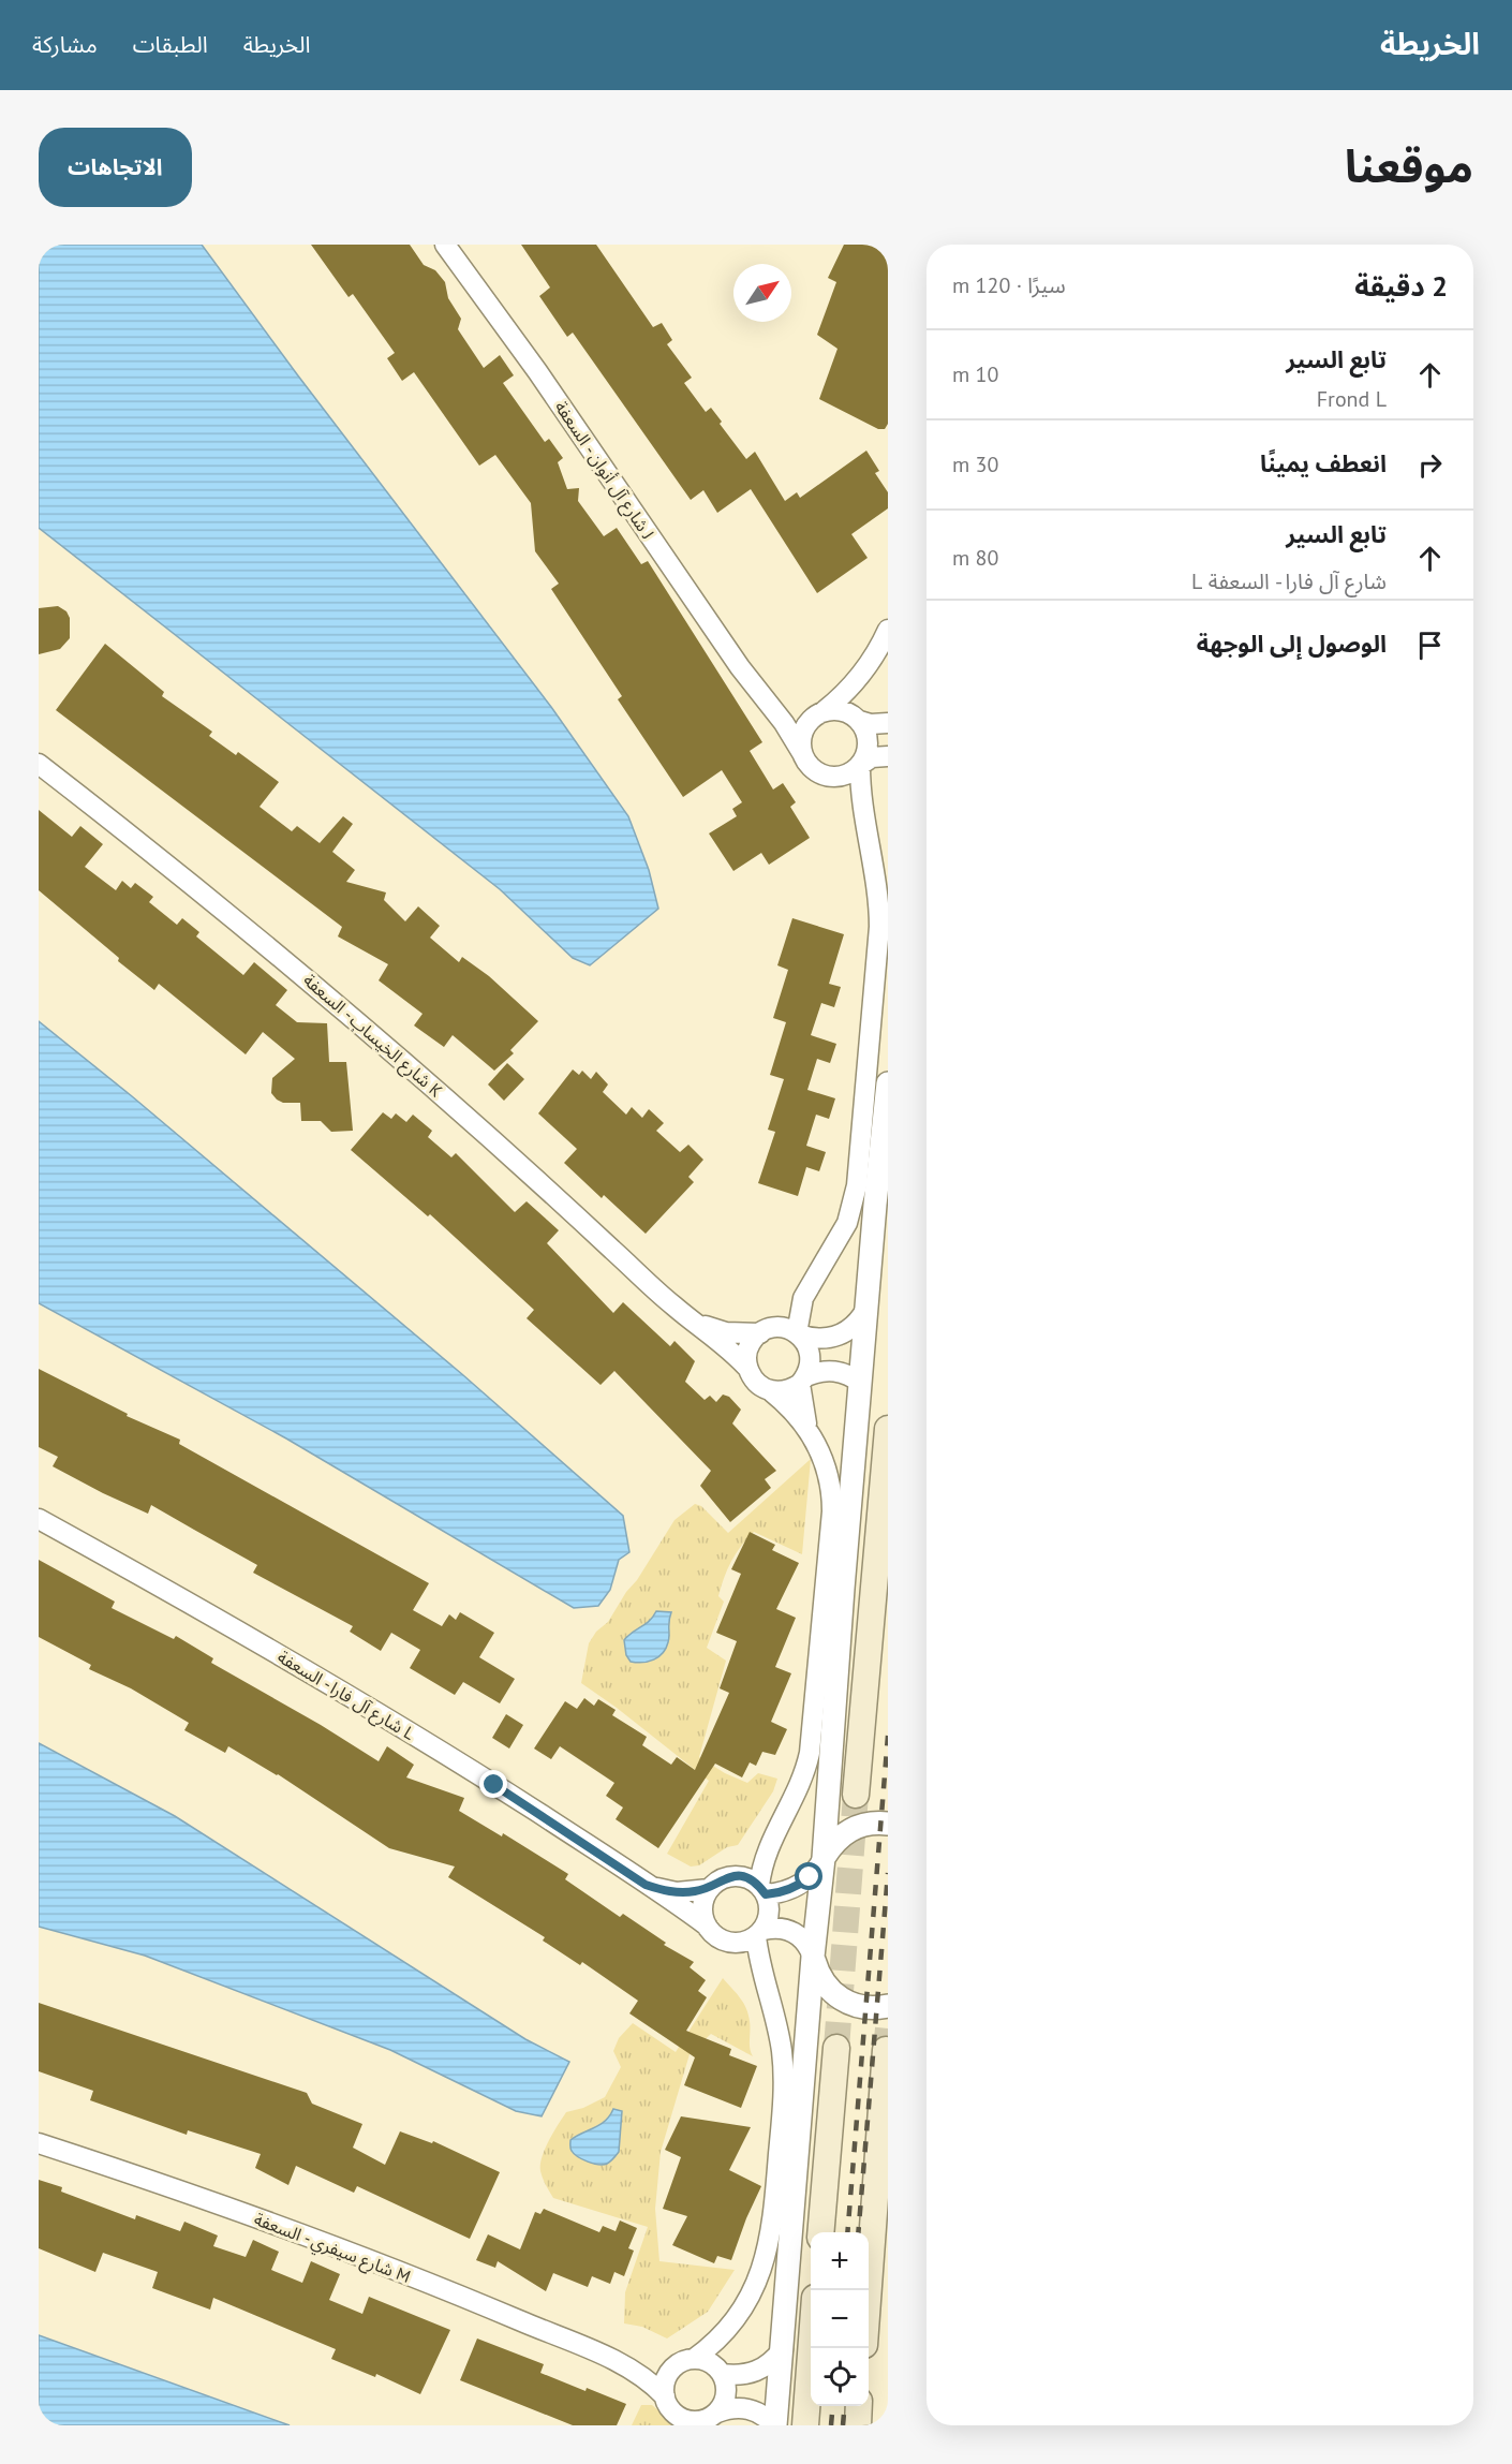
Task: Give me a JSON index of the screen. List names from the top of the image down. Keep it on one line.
{"streets":{"street":["شارع آل أنوان - السعفة J","شارع الخيساب - السعفة K","شارع آل فارا - السعفة L","شارع سيفري - السعفة M"]},"north":"top right","page":{"header":"الخريطة","nav":["الخريطة","الطبقات","مشاركة"],"title":"موقعنا","buttons":"الاتجاهات","heading":["2 دقيقة","سيرًا · 120 m"],"list":[["تابع السير","Frond L","10 m"],["انعطف يمينًا","30 m"],["تابع السير","شارع آل فارا - السعفة L","80 m"],"الوصول إلى الوجهة"],"map_buttons":["+","−"]}}
